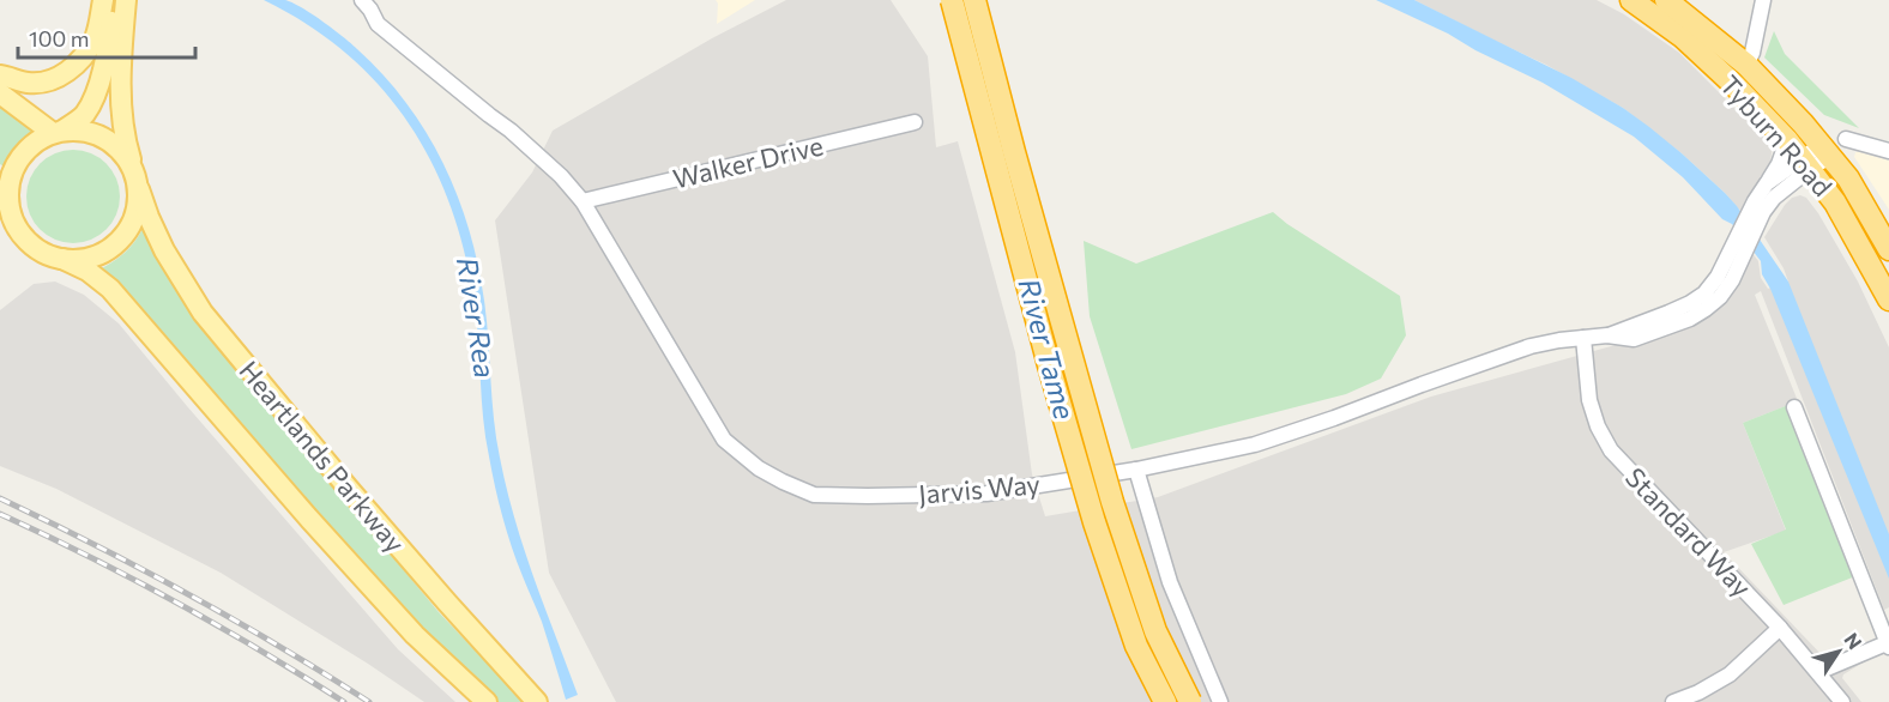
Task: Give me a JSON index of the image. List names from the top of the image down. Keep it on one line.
{"streets":{"highway":["Tyburn Road"],"main road":["Heartlands Parkway"],"street":["Walker Drive","Jarvis Way","Standard Way"]},"crossings":[["Tyburn Road","Jarvis Way"],["Walker Drive","Jarvis Way"],["Jarvis Way","Standard Way"]],"water":["River Rea","River Tame"],"scale_bar":"100 m","north":"top right"}
